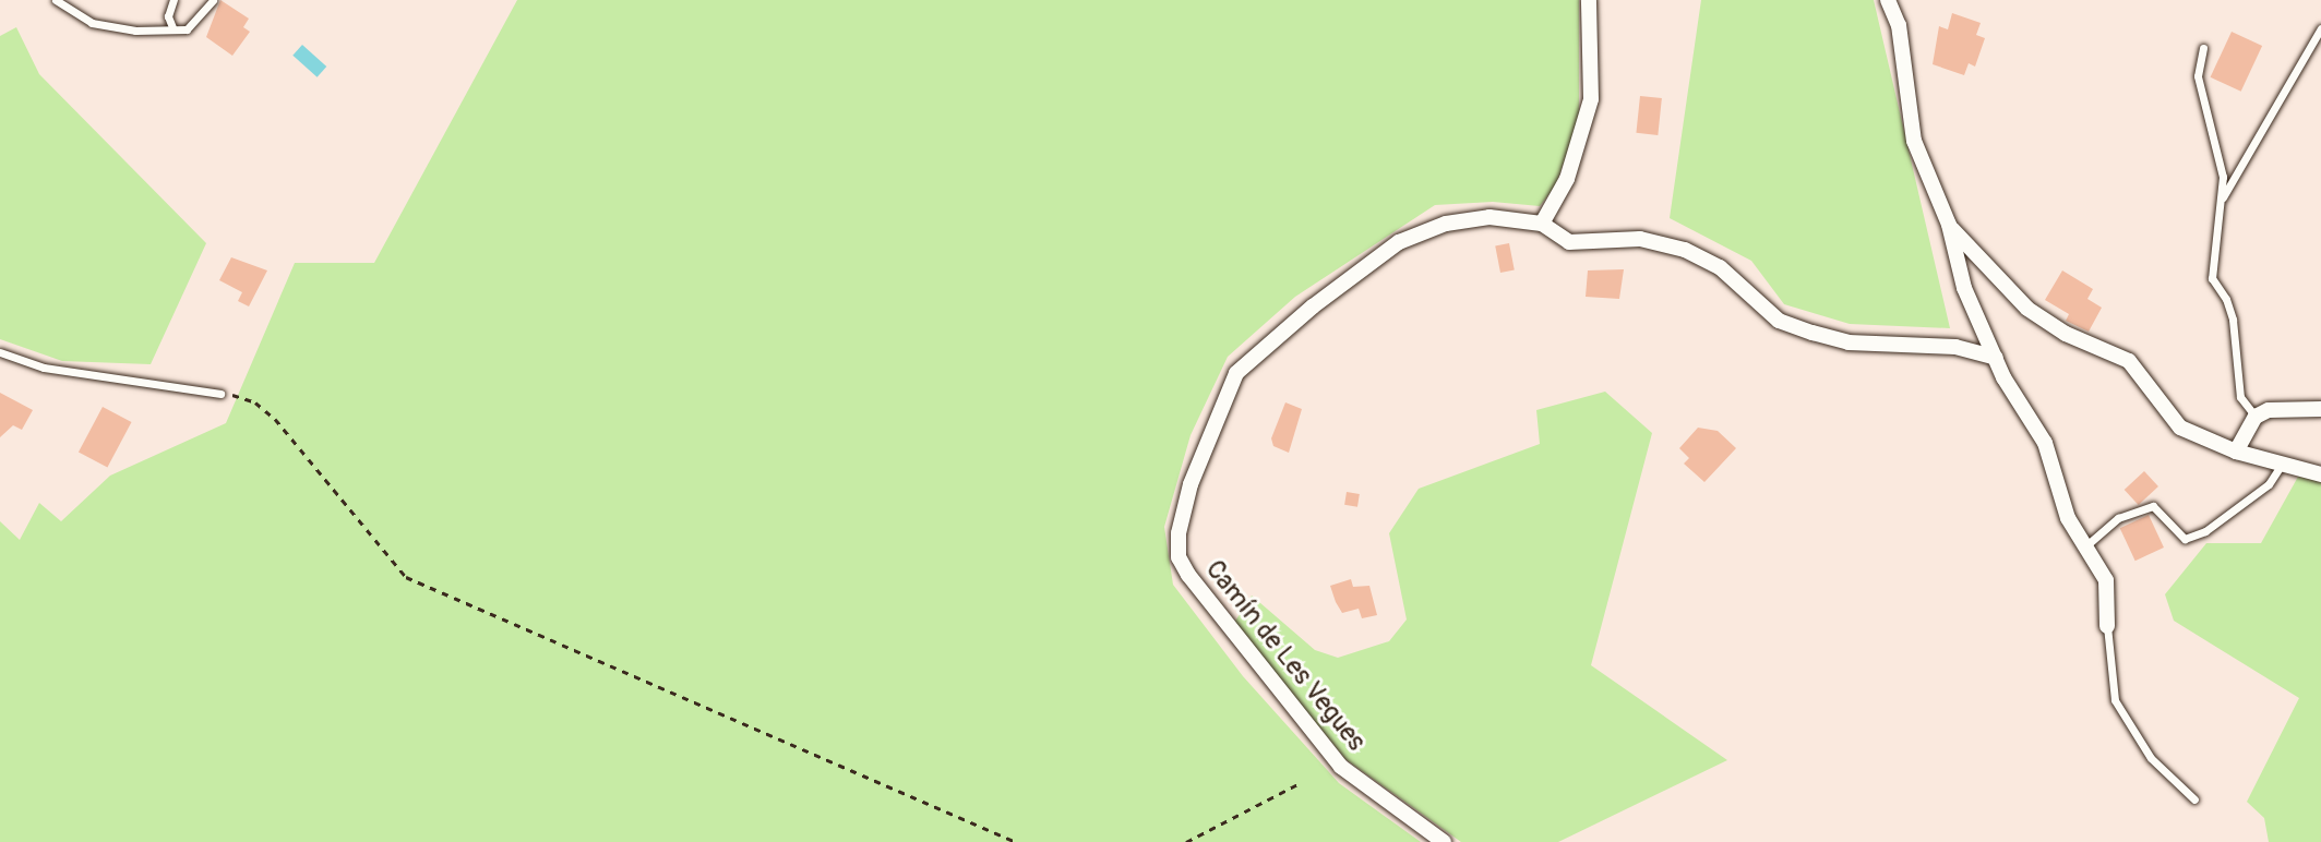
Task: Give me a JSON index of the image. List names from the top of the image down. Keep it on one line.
{"streets":{"street":["Camín de Les Vegues"]}}
